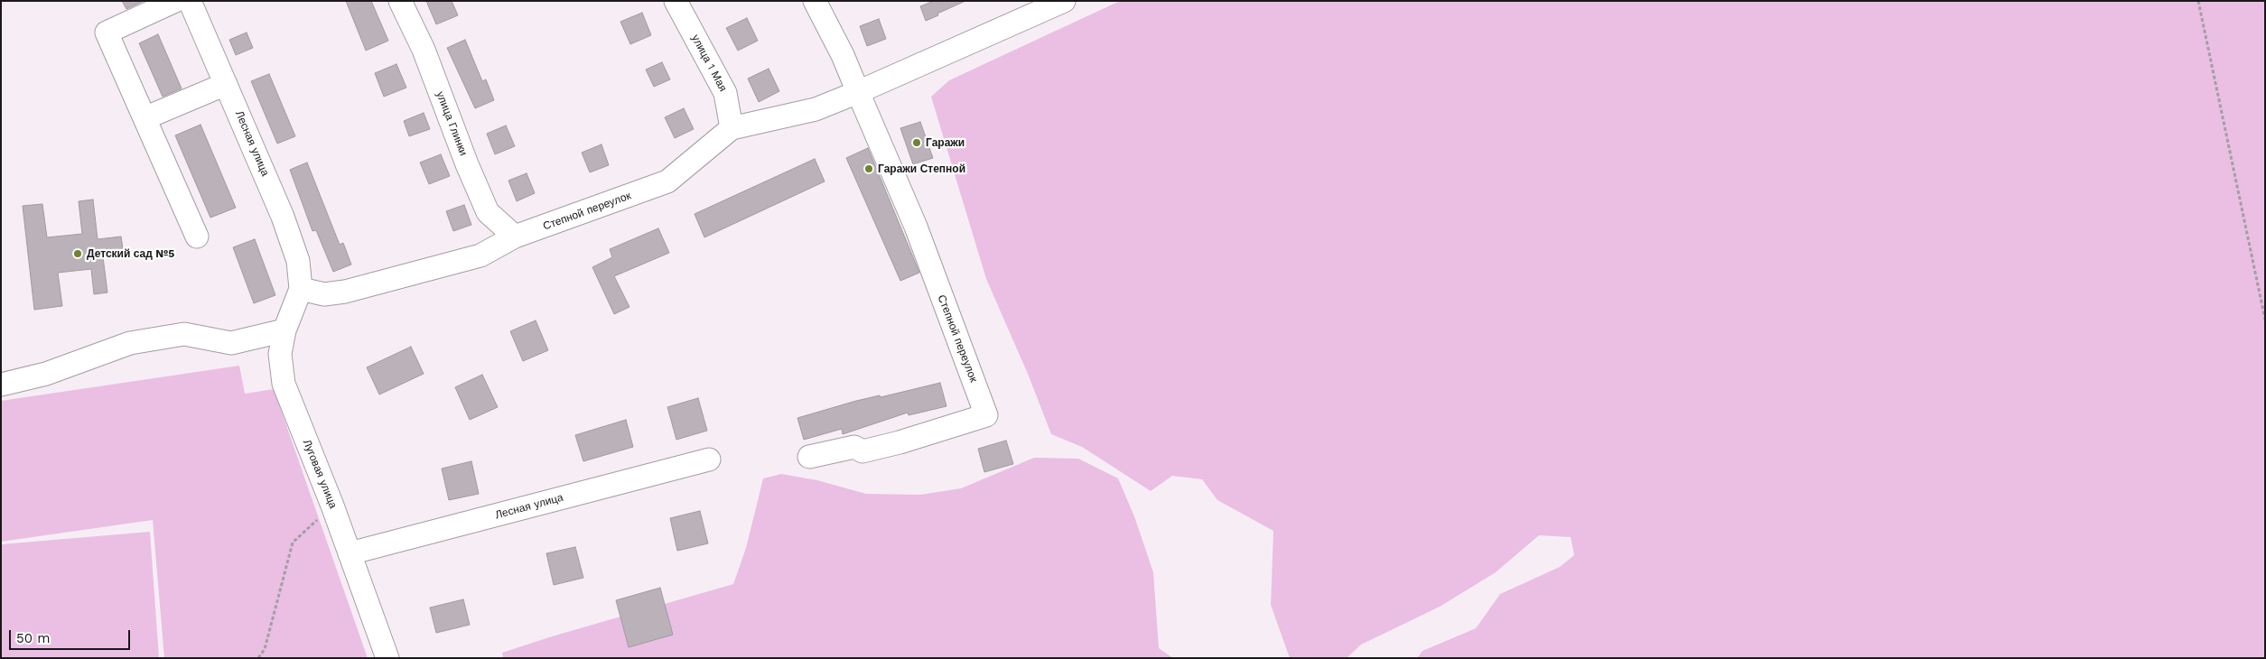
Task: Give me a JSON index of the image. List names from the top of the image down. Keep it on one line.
{"streets":{"street":["улица 1 Мая","улица Глинки","Лесная улица","Степной переулок","Луговая улица"]},"crossings":[["улица 1 Мая","Степной переулок"],["улица Глинки","Степной переулок"],["Лесная улица","Степной переулок"],["Лесная улица","Луговая улица"],["Степной переулок","Луговая улица"]],"places":["Гаражи","Гаражи Степной","Детский сад №5"],"scale_bar":"50 m"}
